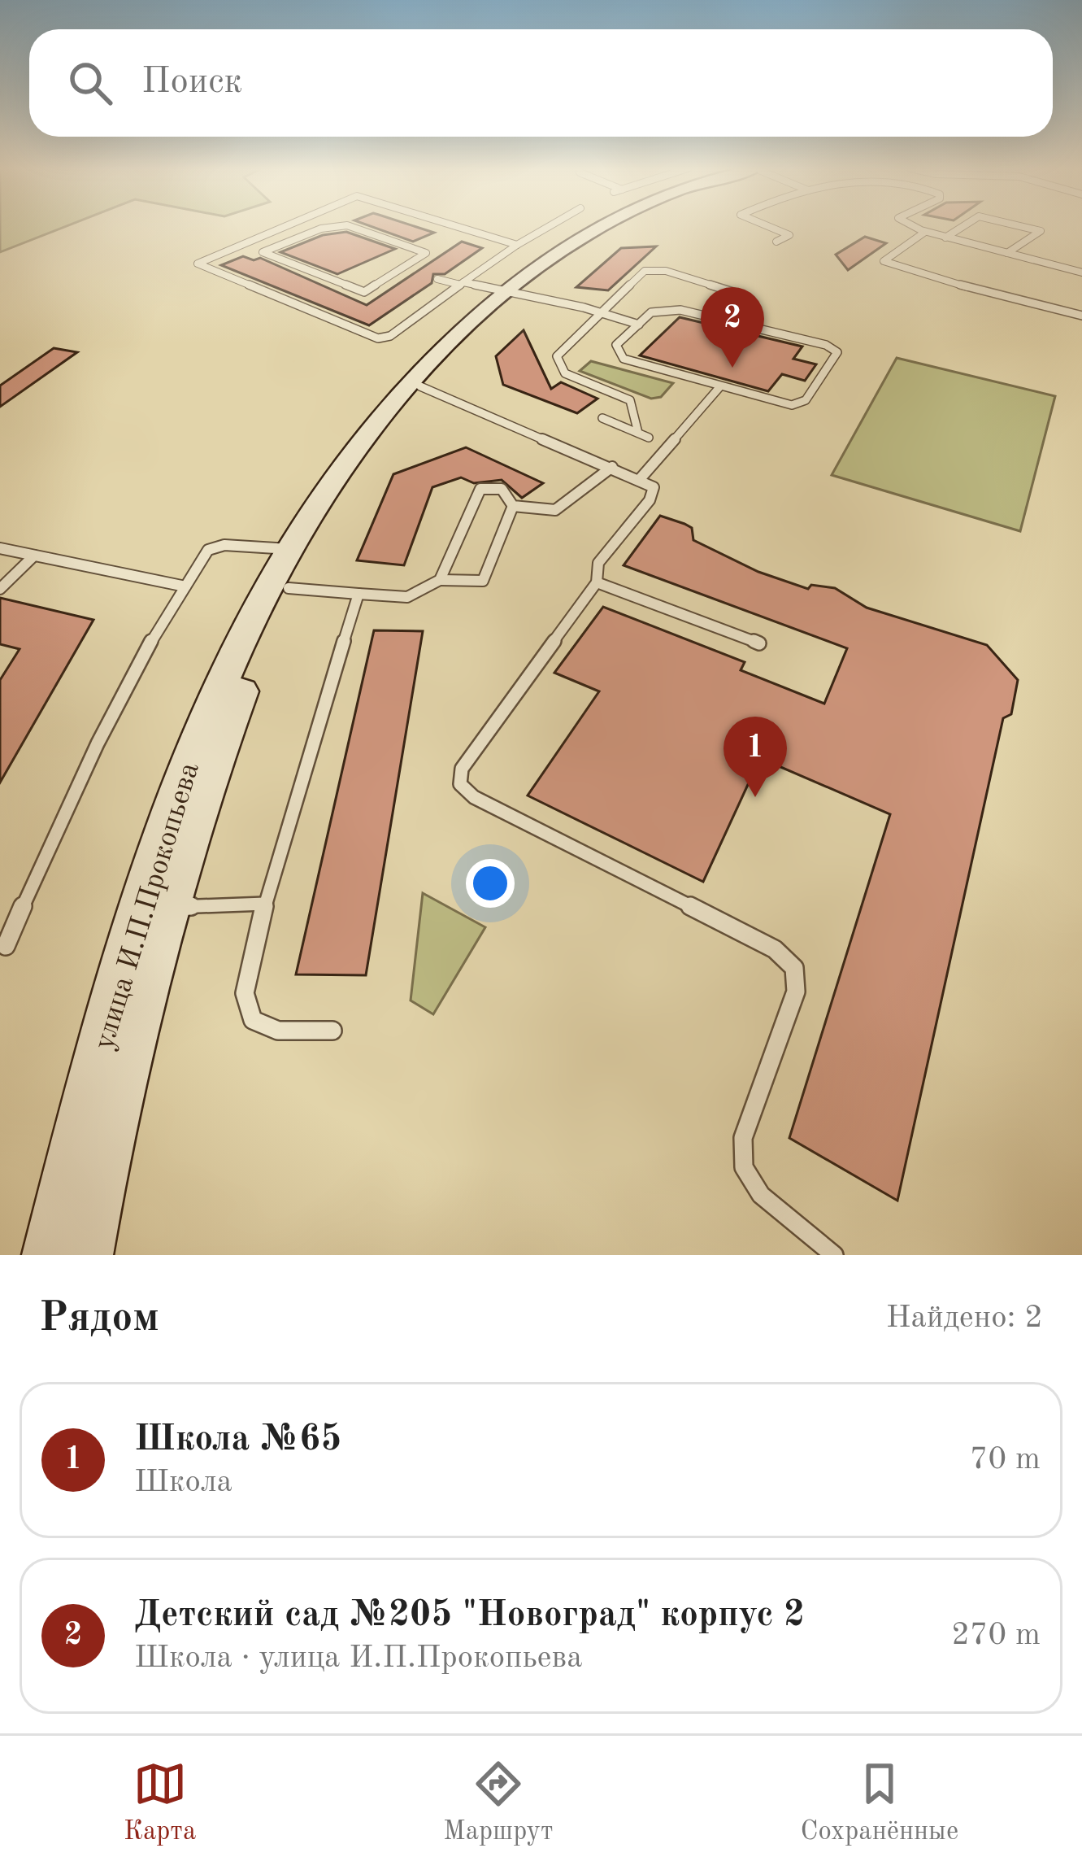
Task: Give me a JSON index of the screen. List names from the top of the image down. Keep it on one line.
{"streets":{"street":["улица И.П.Прокопьева"]},"page":{"search":"Поиск","pins":["2","1"],"heading":["Рядом","Найдено: 2"],"list":[{"mark":"1","name":"Школа №65","note":"Школа","value":"70 m"},{"mark":"2","name":"Детский сад №205 \"Новоград\" корпус 2","note":"Школа · улица И.П.Прокопьева","value":"270 m"}],"nav":["Карта","Маршрут","Сохранённые"]}}
